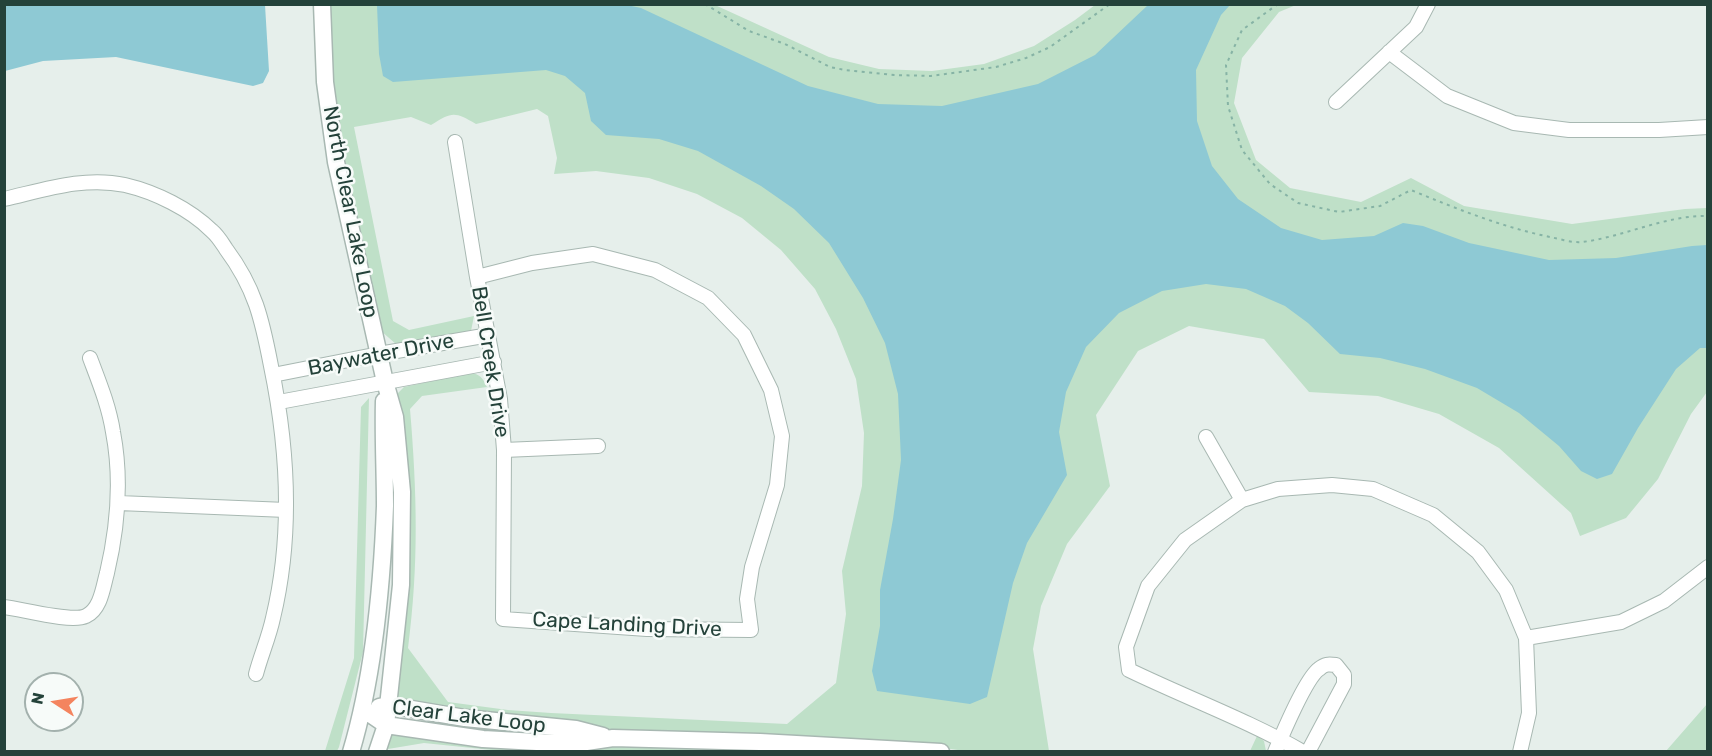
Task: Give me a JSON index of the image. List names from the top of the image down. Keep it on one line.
{"streets":{"street":["North Clear Lake Loop","Baywater Drive","Bell Creek Drive","Cape Landing Drive","Clear Lake Loop"]},"crossings":[["North Clear Lake Loop","Baywater Drive"],["North Clear Lake Loop","Clear Lake Loop"],["Baywater Drive","Bell Creek Drive"],["Bell Creek Drive","Cape Landing Drive"]],"north":"left"}
